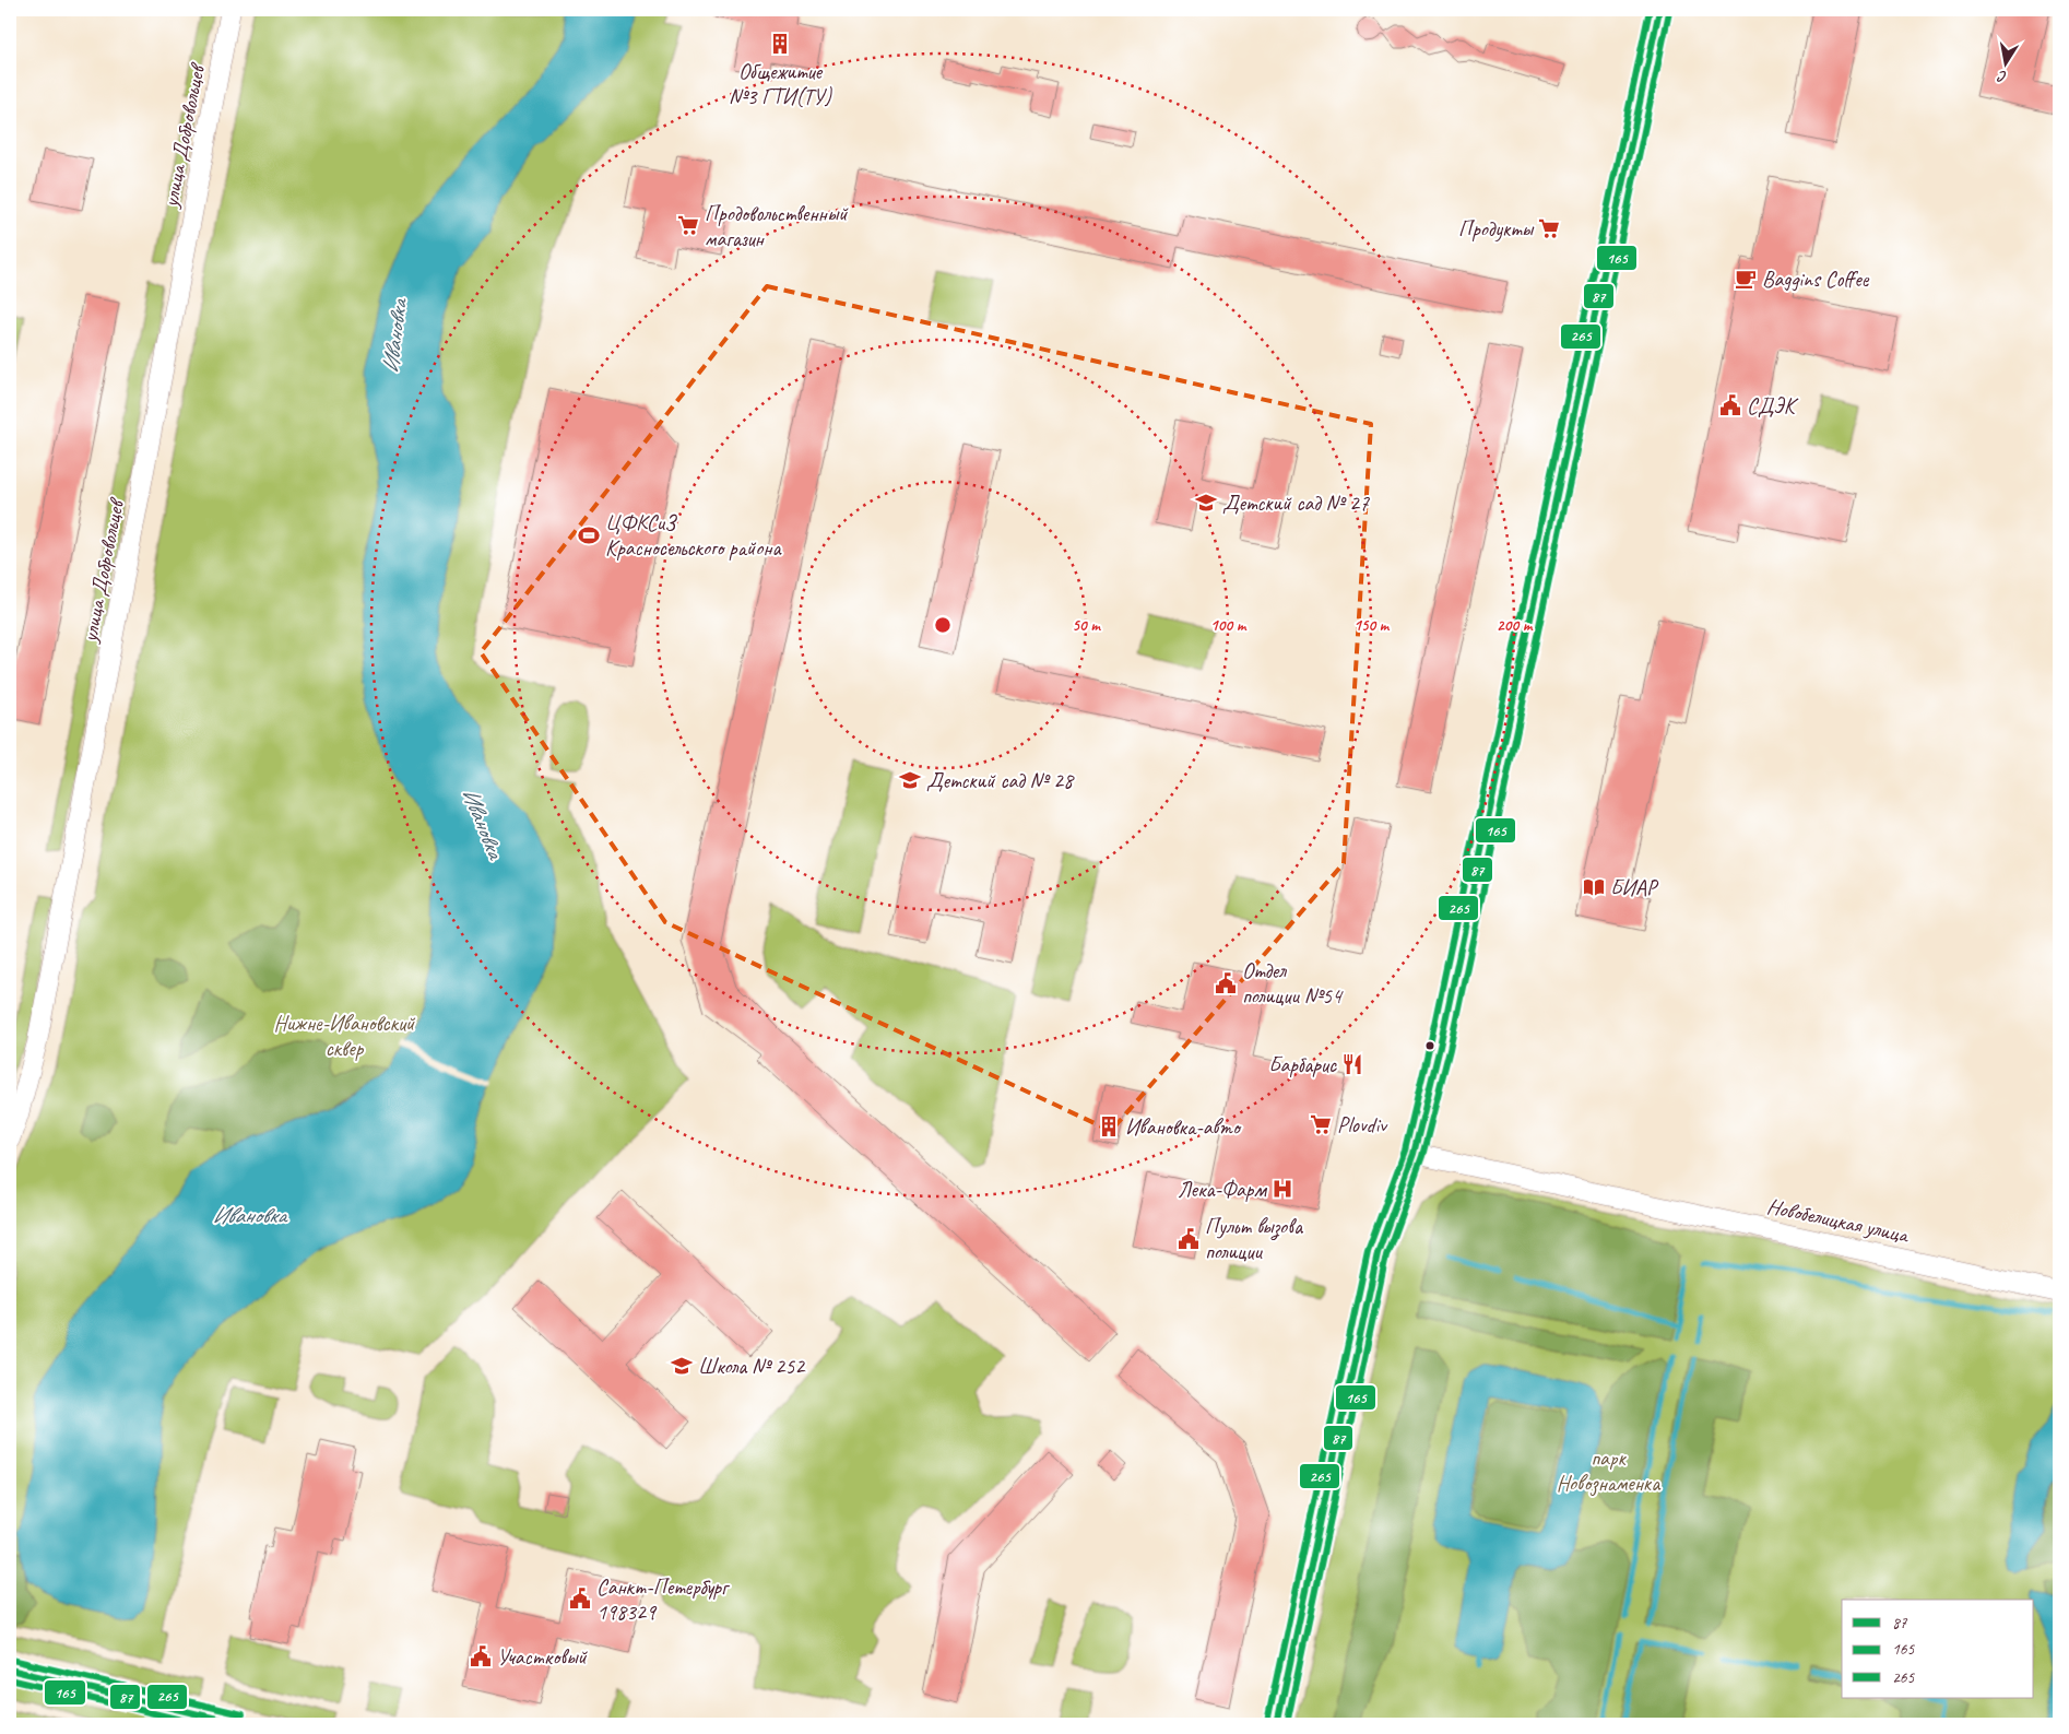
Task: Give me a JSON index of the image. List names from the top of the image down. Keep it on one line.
{"streets":{"street":["улица Добровольцев","Новобелицкая улица"]},"water":["Ивановка"],"parks":["Нижне-Ивановский сквер","парк Новознаменка"],"places":{"building":["Общежитие №3 ГТИ(ТУ)","Ивановка-авто"],"supermarket":["Продовольственный магазин","Продукты","Plovdiv"],"cafe":["Baggins Coffee"],"public building":["СДЭК","Отдел полиции №54","Пульт вызова полиции","Санкт-Петербург 198329","Участковый"],"school or university":["Детский сад № 27","Детский сад № 28","Школа № 252"],"sports":["ЦФКСиЗ Красносельского района"],"library":["БИАР"],"restaurant":["Барбарис"],"hospital":["Лека-Фарм"]},"lines":["transit line 87","transit line 265","transit line 165"],"legend":["87","165","265"],"north":"bottom","rings":["50 m","100 m","150 m","200 m"]}
